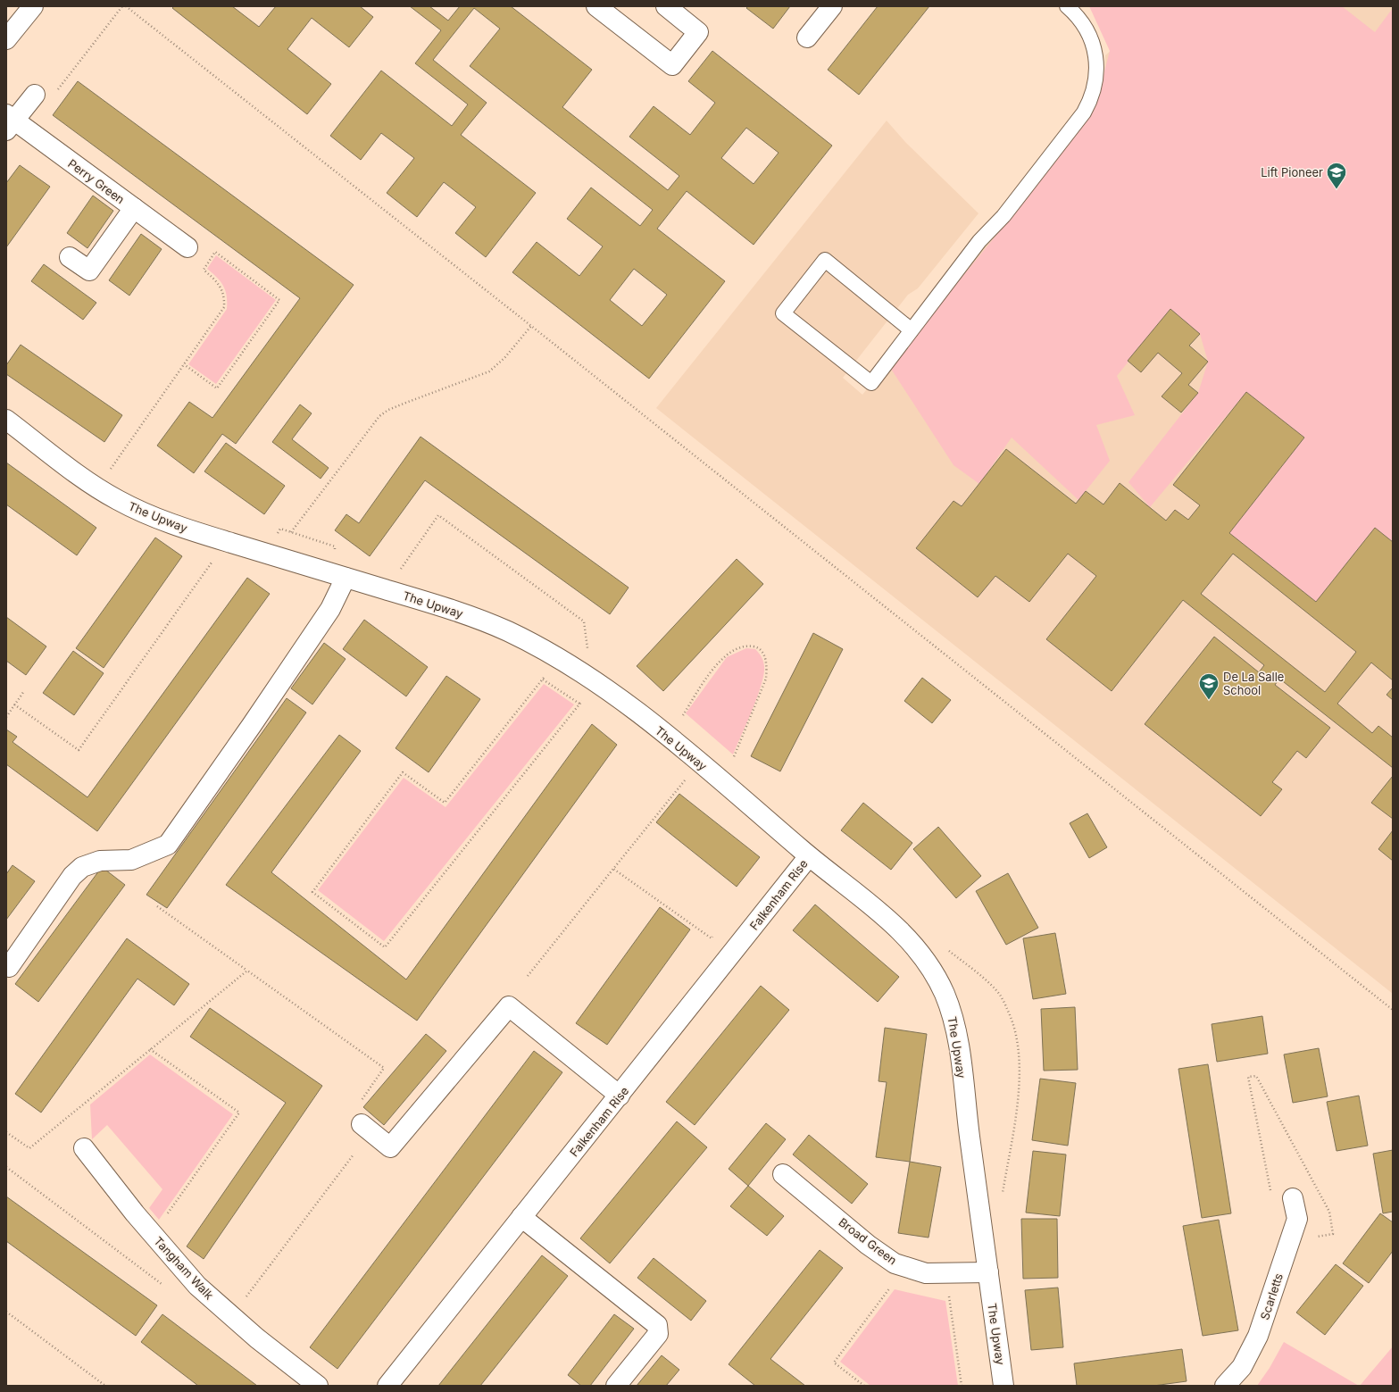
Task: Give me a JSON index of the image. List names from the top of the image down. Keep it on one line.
{"streets":{"street":["Perry Green","The Upway","Falkenham Rise","Broad Green","Tangham Walk","Scarletts"]},"crossings":[["The Upway","Falkenham Rise"],["The Upway","Broad Green"]],"places":{"school or university":["Lift Pioneer","De La Salle School"]}}
